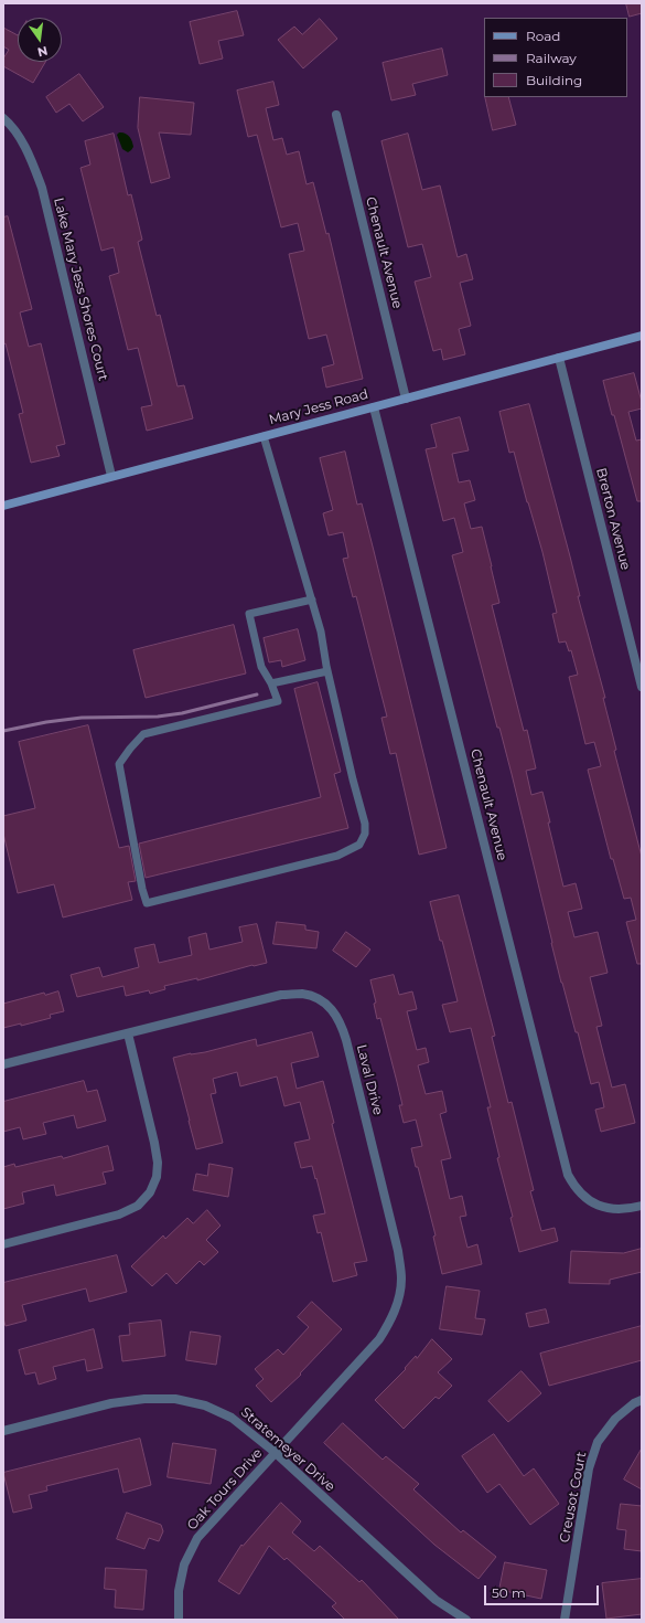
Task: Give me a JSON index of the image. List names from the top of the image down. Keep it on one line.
{"streets":{"street":["Chenault Avenue","Lake Mary Jess Shores Court","Mary Jess Road","Brerton Avenue","Laval Drive","Stratemeyer Drive","Oak Tours Drive","Creusot Court"]},"crossings":[["Chenault Avenue","Mary Jess Road"],["Lake Mary Jess Shores Court","Mary Jess Road"],["Mary Jess Road","Brerton Avenue"],["Laval Drive","Stratemeyer Drive"],["Laval Drive","Oak Tours Drive"],["Stratemeyer Drive","Oak Tours Drive"]],"legend":["Road","Railway","Building"],"scale_bar":"50 m","north":"bottom"}
